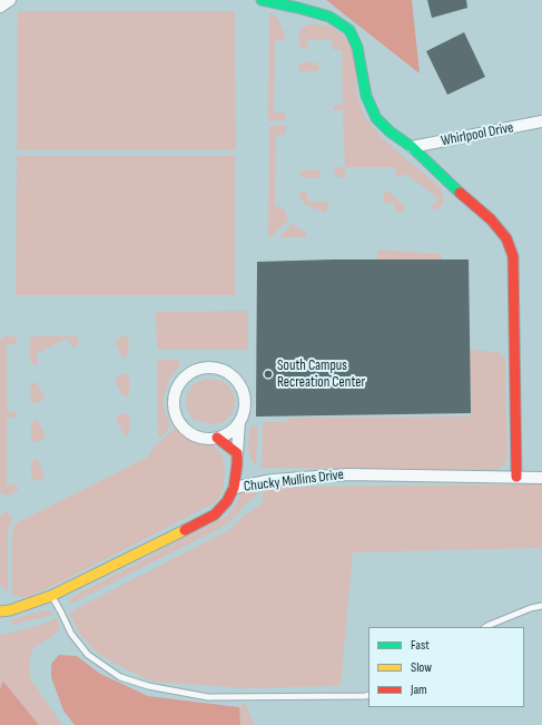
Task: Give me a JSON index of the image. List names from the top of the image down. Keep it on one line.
{"streets":{"street":["Whirlpool Drive","Chucky Mullins Drive"]},"places":["South Campus Recreation Center"],"legend":["Fast","Slow","Jam"]}
